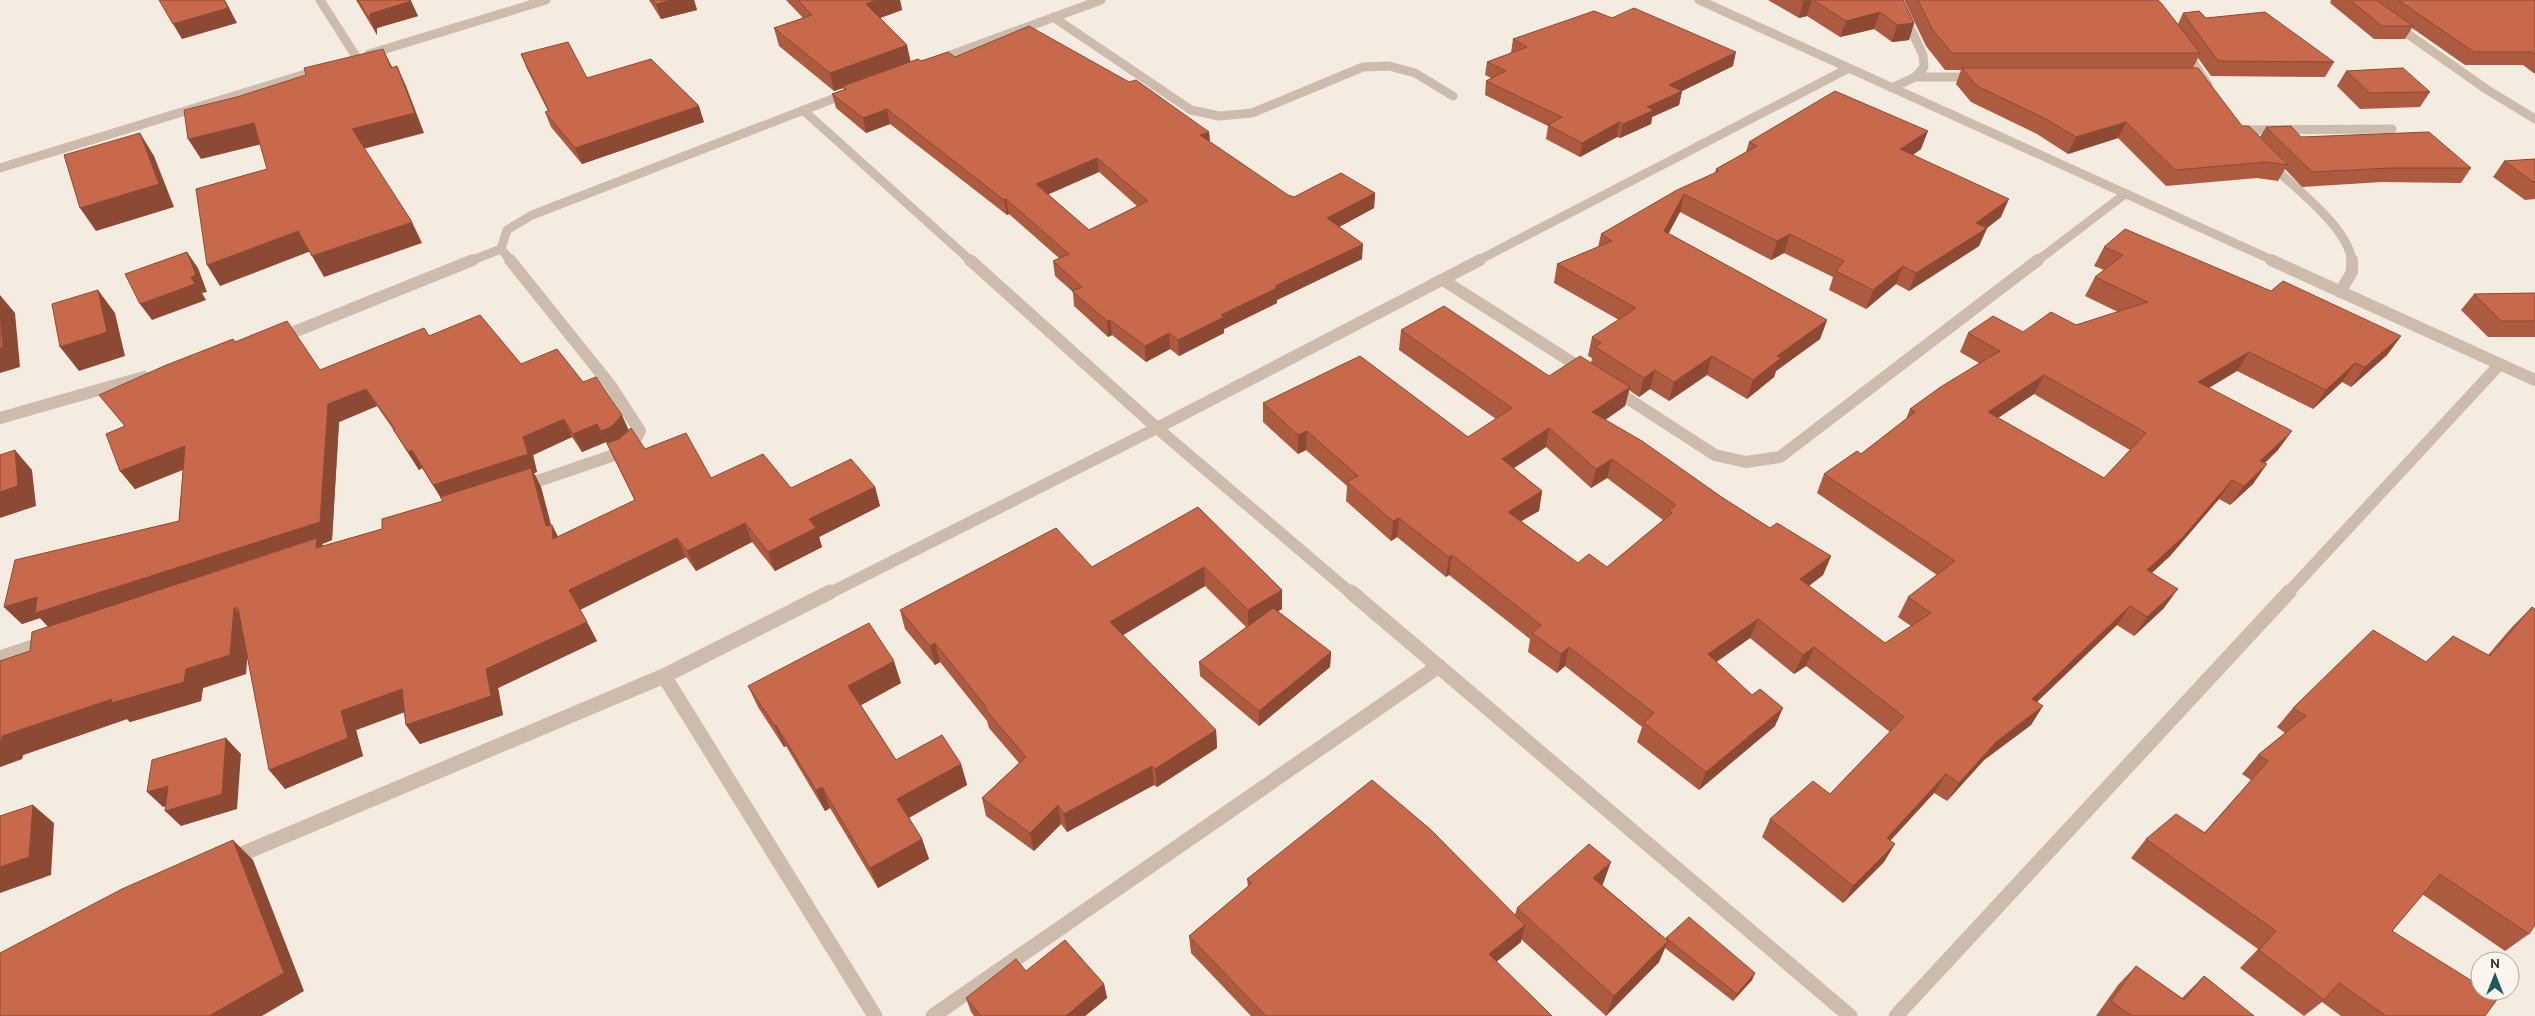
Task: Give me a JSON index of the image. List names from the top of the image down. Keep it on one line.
{"north":"top"}
